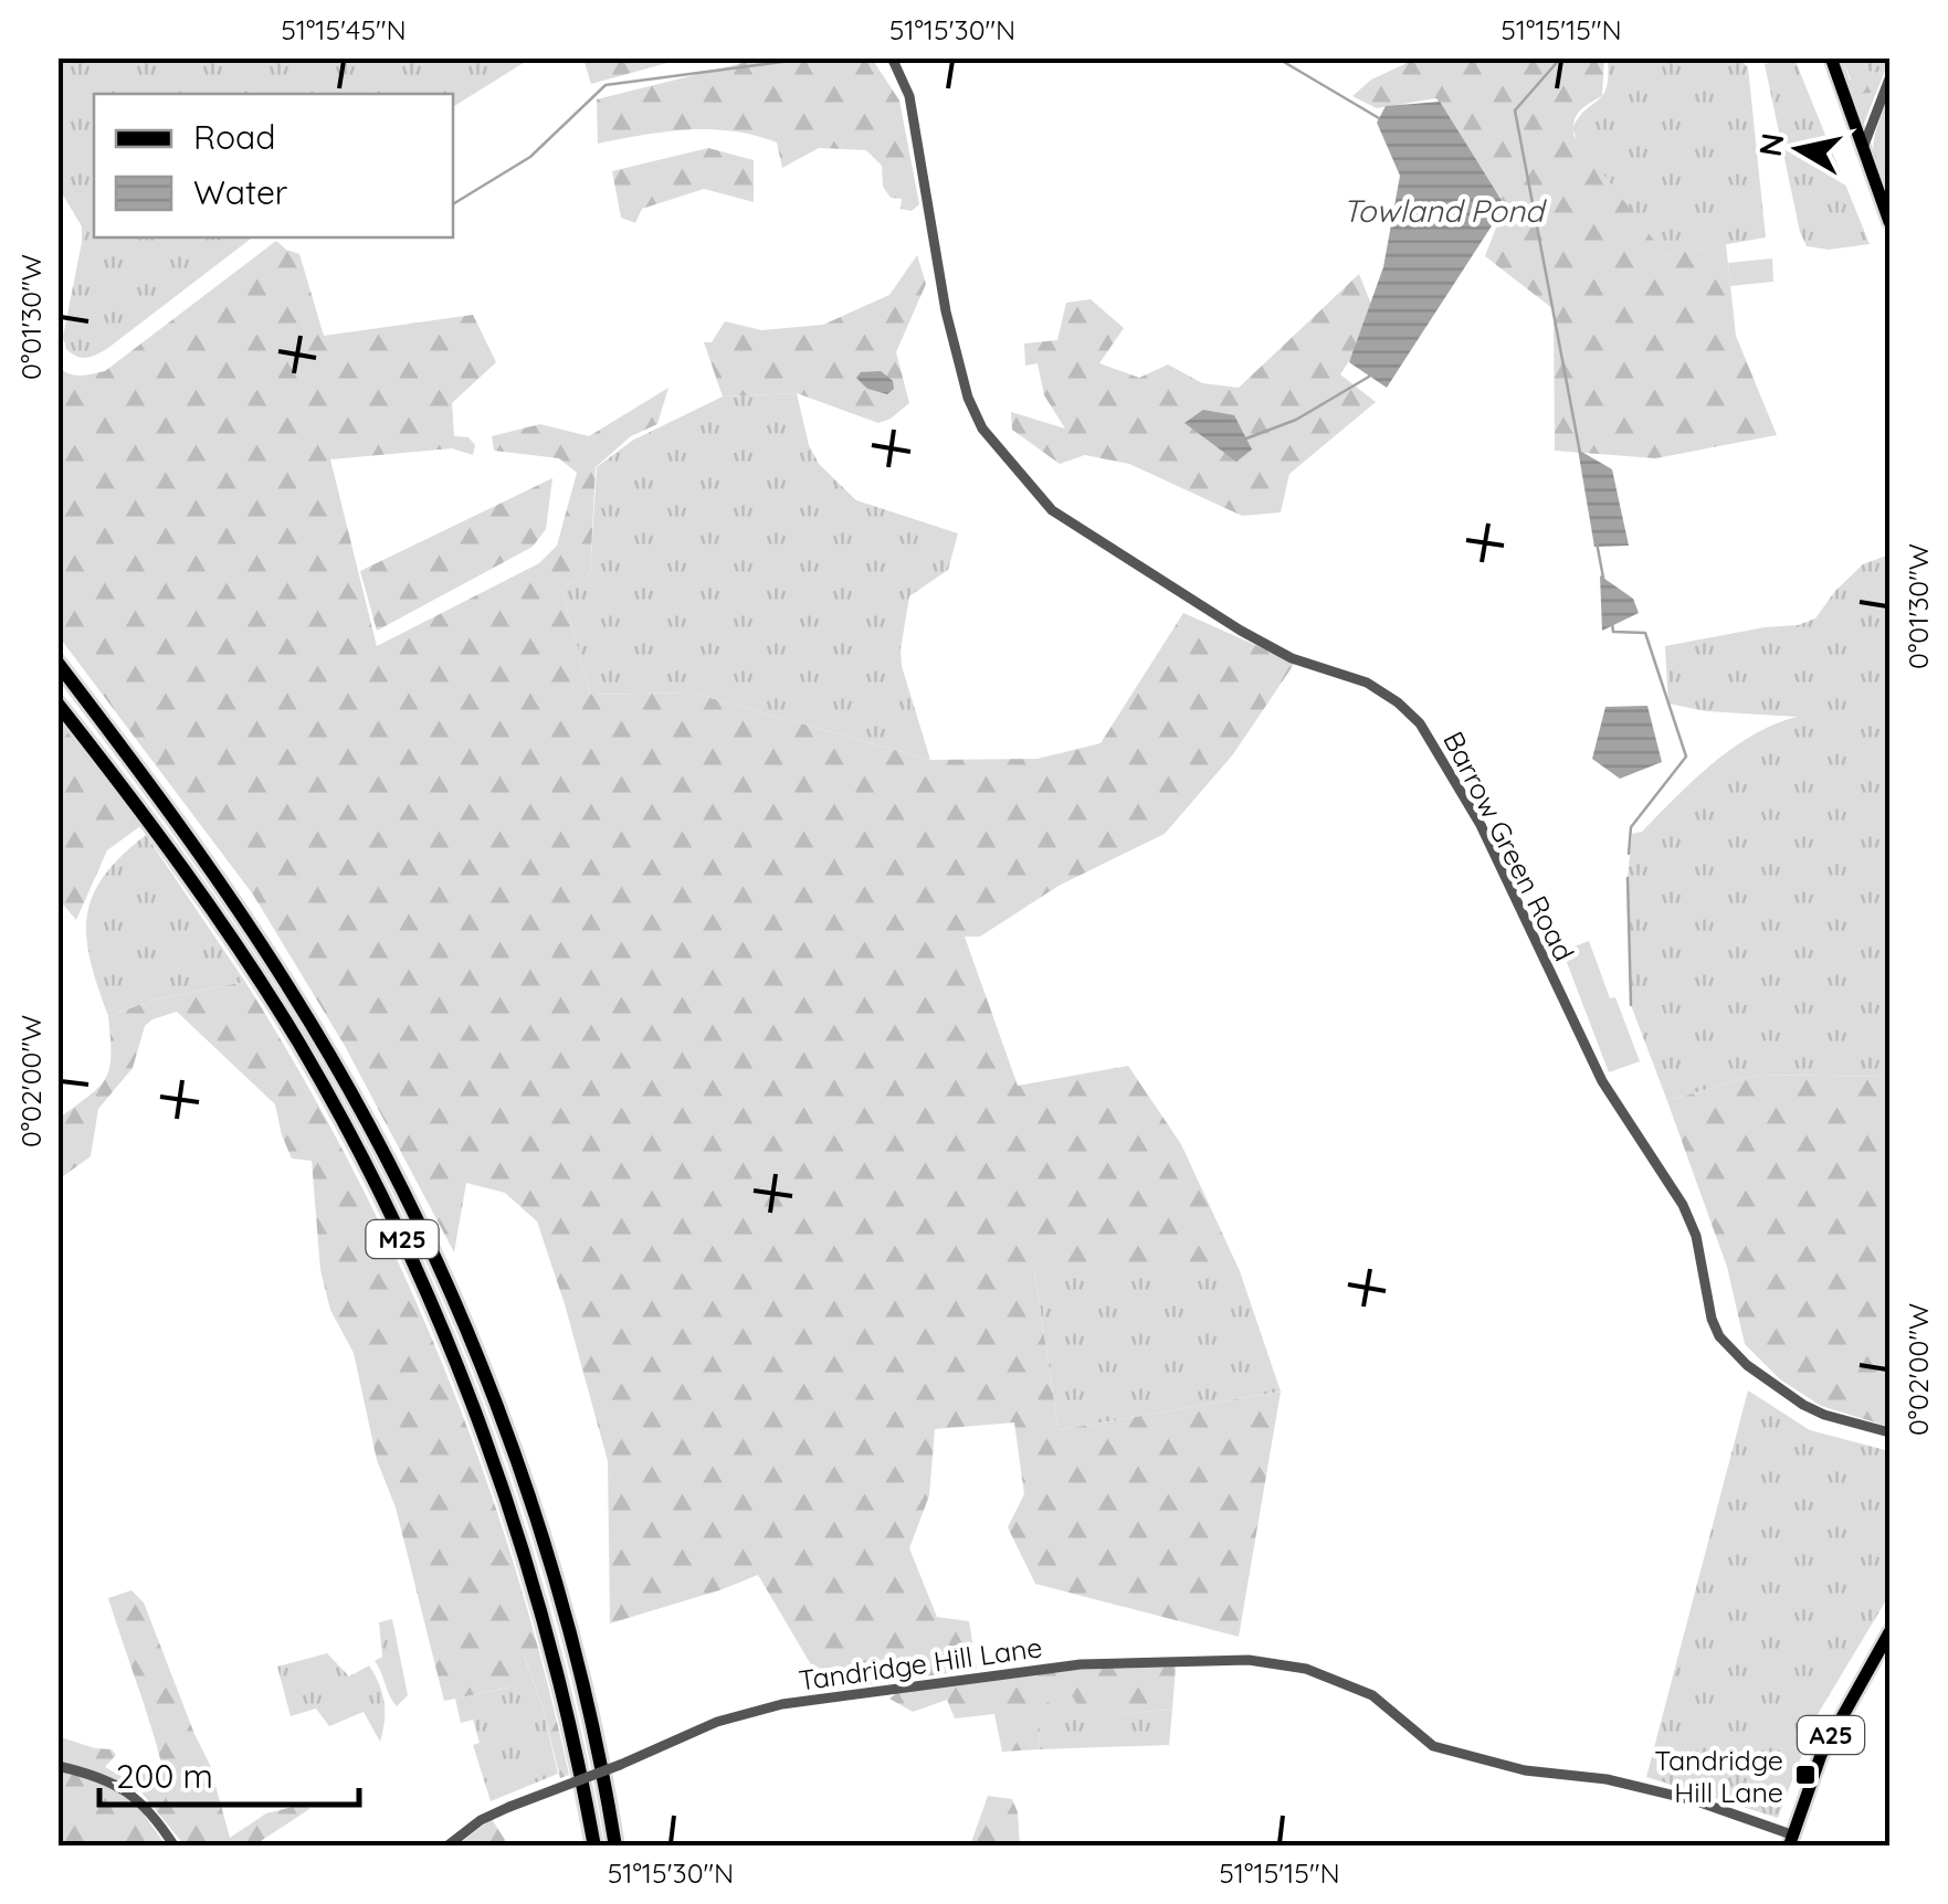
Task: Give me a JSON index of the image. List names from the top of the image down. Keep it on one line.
{"streets":{"highway":["M25"],"main road":["A25"],"street":["Barrow Green Road","Tandridge Hill Lane"]},"crossings":[["Tandridge Hill Lane","A25"]],"water":["Towland Pond"],"places":{"transit":["Tandridge Hill Lane"]},"legend":["Road","Water"],"scale_bar":"200 m","north":"left","coordinates":["51°15'45\"N","51°15'30\"N","51°15'15\"N","0°01'30\"W","0°02'00\"W"]}
